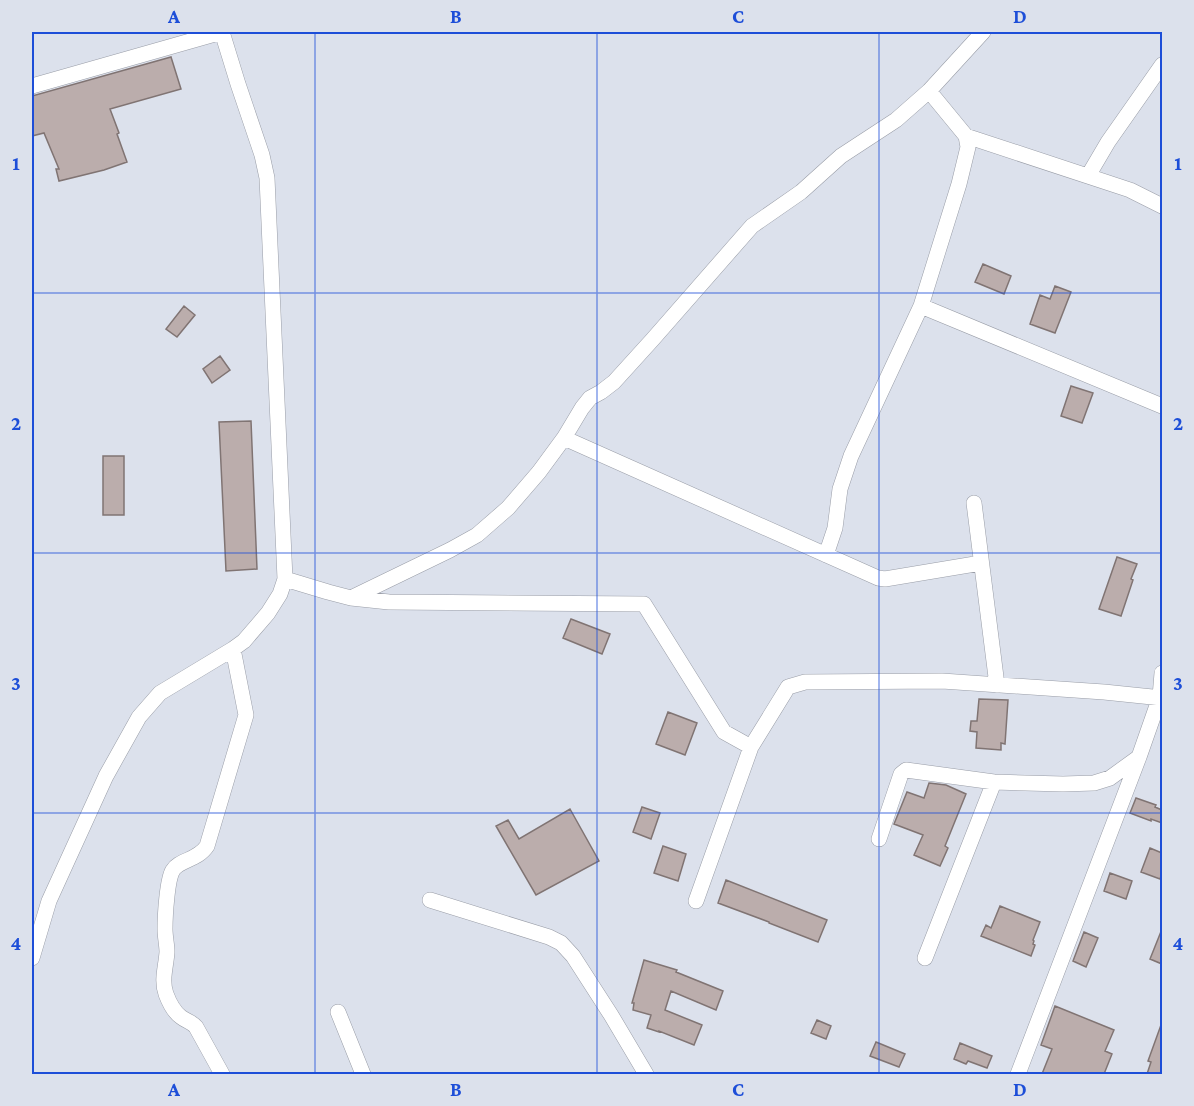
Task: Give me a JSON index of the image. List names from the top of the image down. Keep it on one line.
{"grid":{"columns":["A","B","C","D"],"rows":["1","2","3","4"]}}
